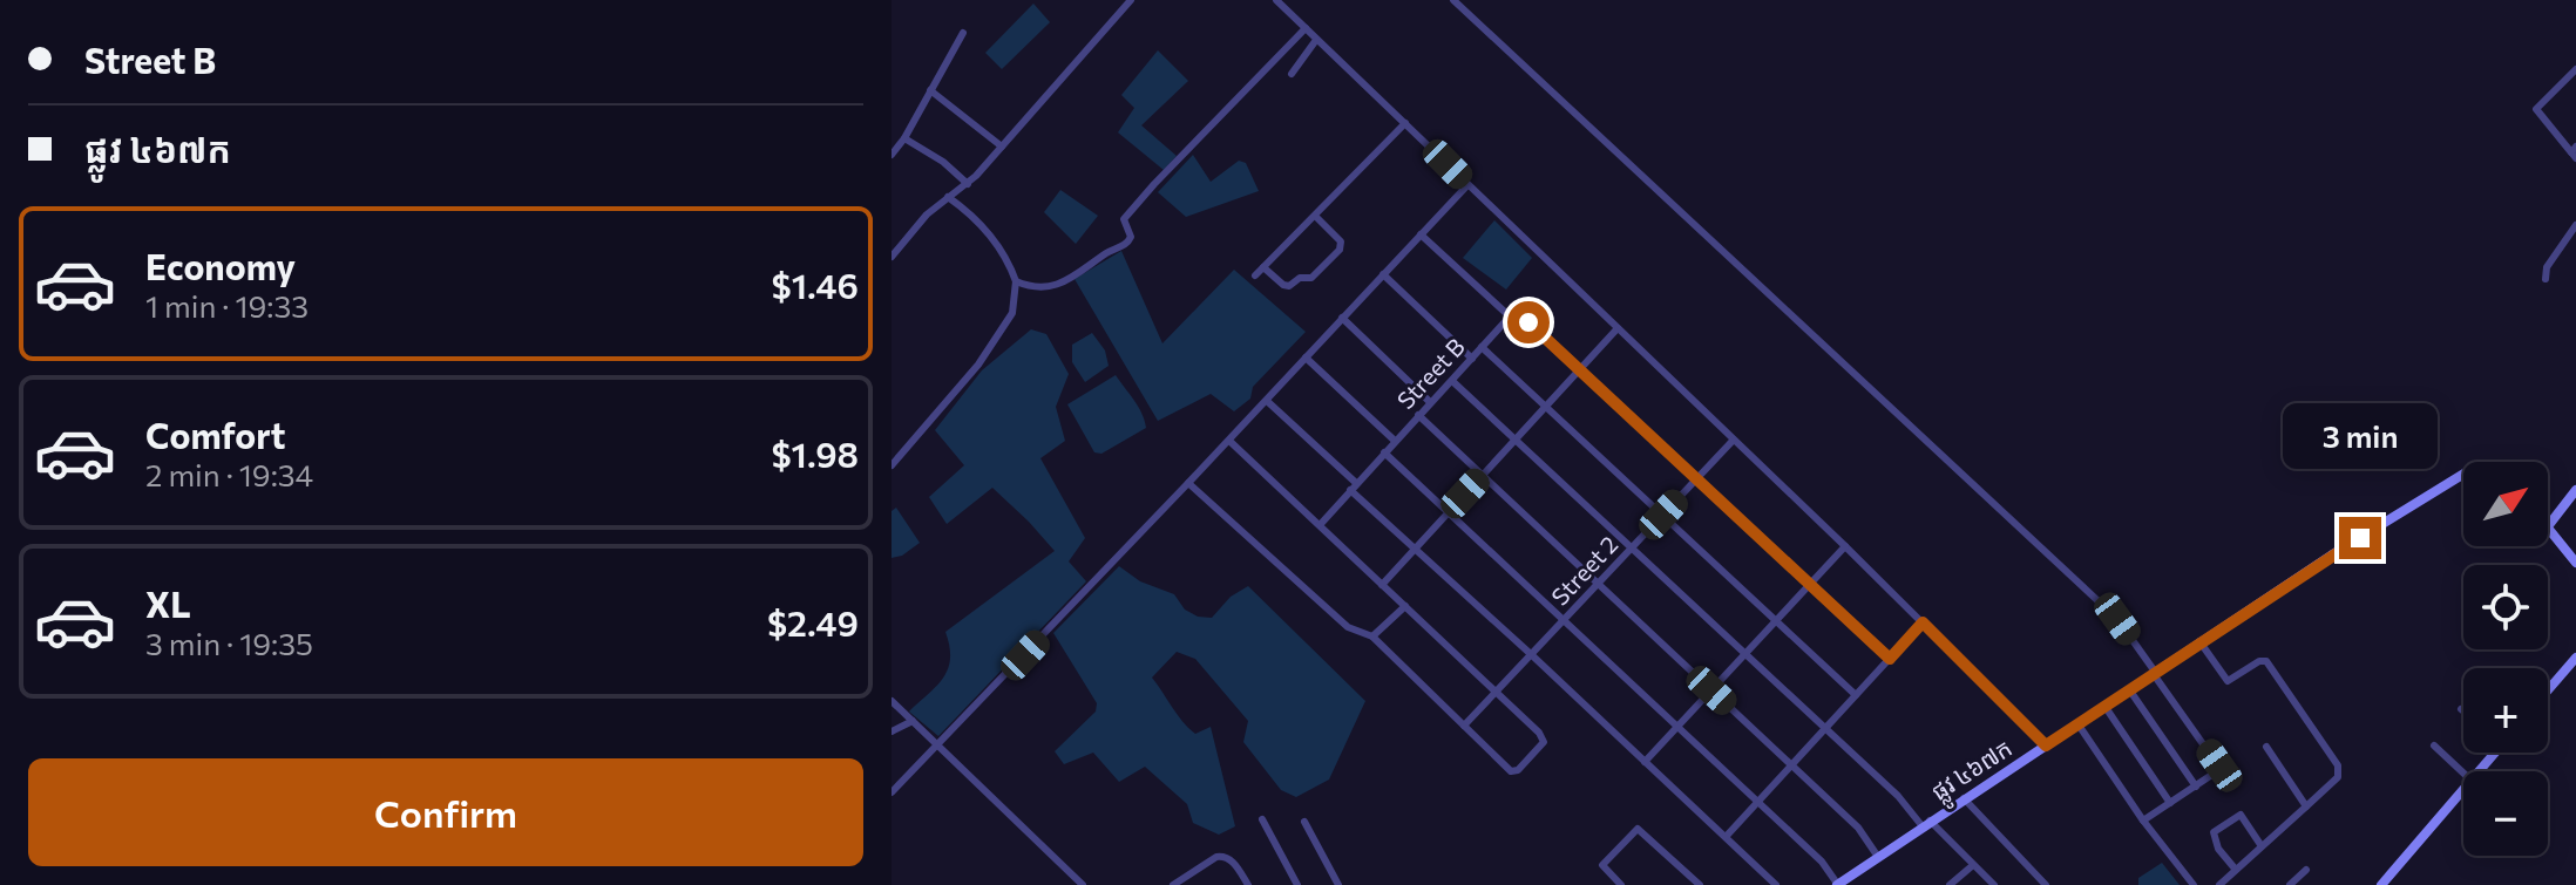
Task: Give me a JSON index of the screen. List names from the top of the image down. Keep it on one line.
{"streets":{"street":["Street B","Street 2","ផ្លូវ ៤៦៧ក"]},"north":"top right","page":{"banner":["Street B","ផ្លូវ ៤៦៧ក"],"list":[{"name":"Economy","note":"1 min · 19:33","value":"$1.46"},{"name":"Comfort","note":"2 min · 19:34","value":"$1.98"},{"name":"XL","note":"3 min · 19:35","value":"$2.49"}],"bubble":"3 min","map_buttons":["+","−"],"buttons":"Confirm"}}
